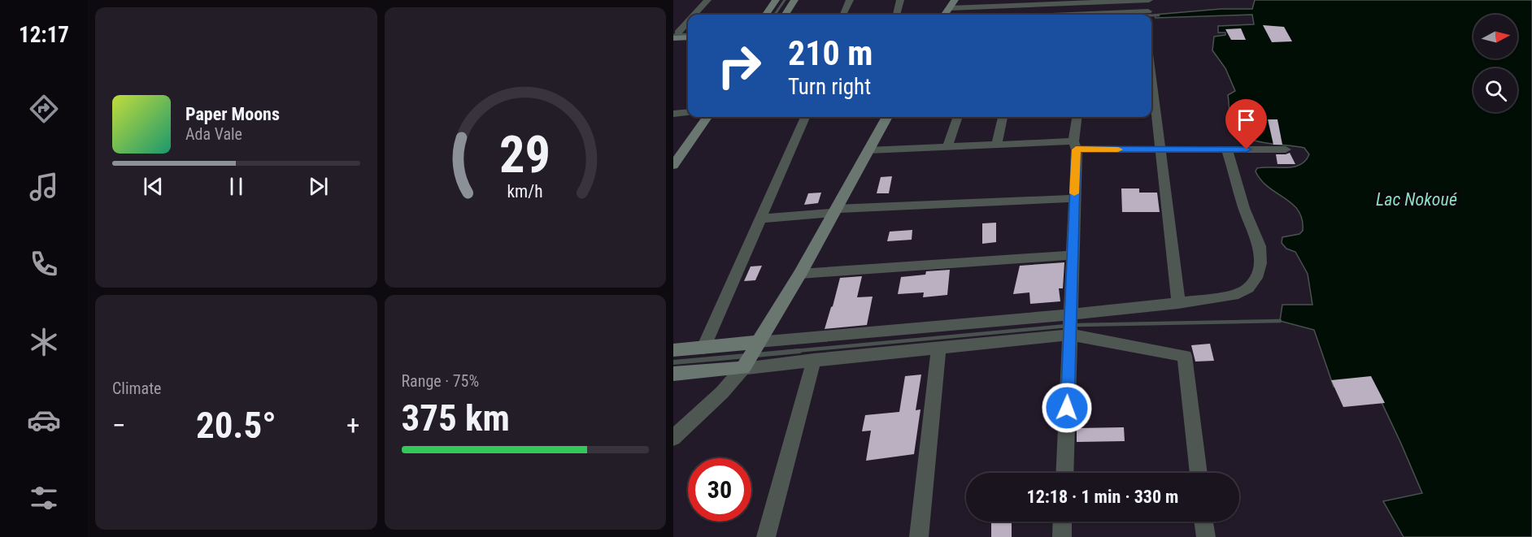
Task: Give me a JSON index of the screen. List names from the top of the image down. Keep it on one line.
{"water":["Lac Nokoué"],"north":"right","page":{"tabs":"12:17","turn":["210 m","Turn right"],"song":["Paper Moons","Ada Vale"],"tile":["Climate",["Range · 75%","375 km"]],"heat":["−","20.5°","+"],"limit":"30","trip":"12:18 · 1 min · 330 m","gauge":["29","km/h"]}}
